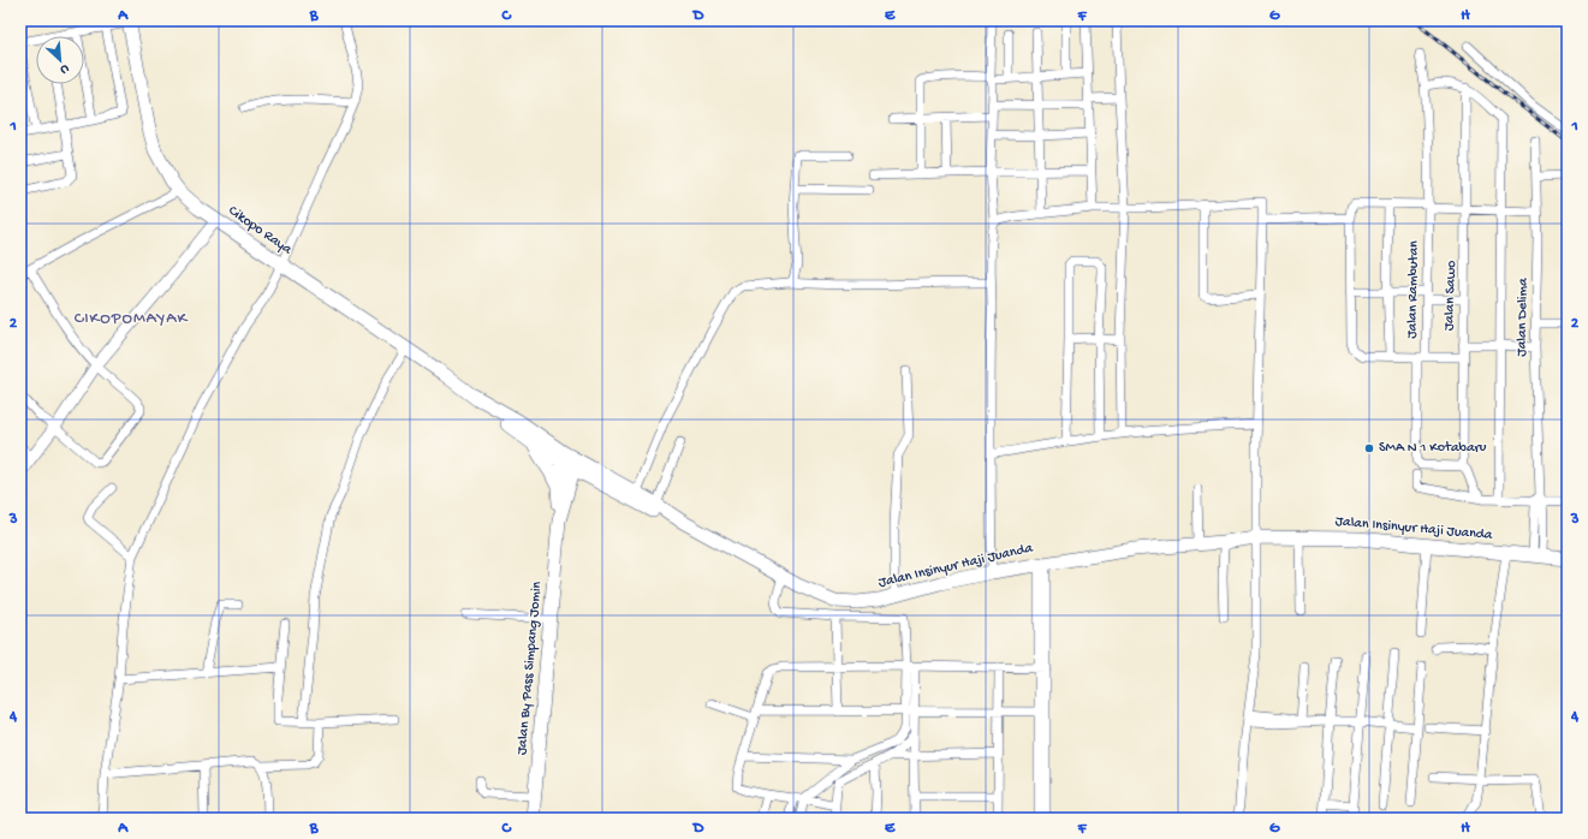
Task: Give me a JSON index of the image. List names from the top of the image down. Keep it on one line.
{"streets":{"highway":["Cikopo Raya","Jalan Insinyur Haji Juanda","Jalan By Pass Simpang Jomin"],"street":["Jalan Rambutan","Jalan Sawo","Jalan Delima"]},"crossings":[["Cikopo Raya","Jalan Insinyur Haji Juanda"],["Cikopo Raya","Jalan By Pass Simpang Jomin"],["Jalan Rambutan","Jalan Sawo"],["Jalan Delima","Jalan Insinyur Haji Juanda"],["Jalan Insinyur Haji Juanda","Jalan By Pass Simpang Jomin"]],"districts":["CIKOPOMAYAK"],"places":["SMA N 1 Kotabaru"],"north":"bottom right","grid":{"columns":["A","B","C","D","E","F","G","H"],"rows":["1","2","3","4"]}}
